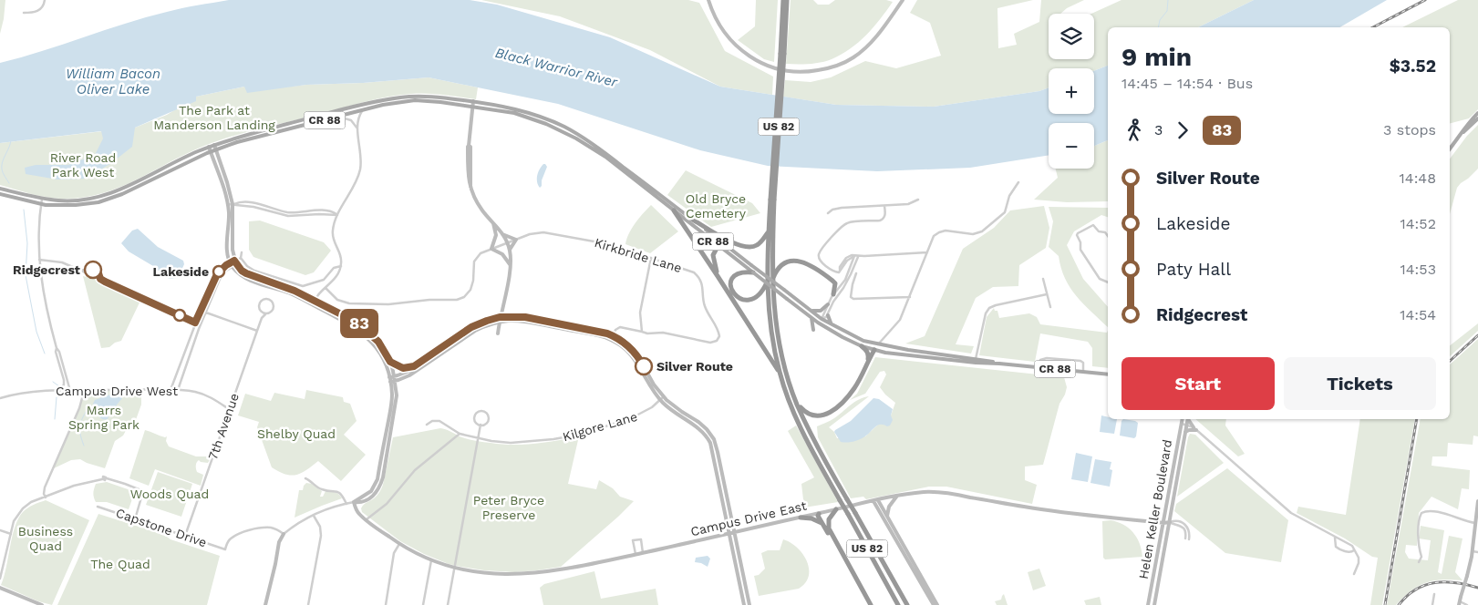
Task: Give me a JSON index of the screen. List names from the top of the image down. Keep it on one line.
{"streets":{"highway":["US 82"],"main road":["CR 88"],"street":["Kirkbride Lane","Campus Drive West","7th Avenue","Kilgore Lane","Helen Keller Boulevard","Campus Drive East","Capstone Drive"]},"crossings":[["Campus Drive West","7th Avenue"],["7th Avenue","Capstone Drive"],["Helen Keller Boulevard","Campus Drive East"]],"water":["Black Warrior River","William Bacon Oliver Lake"],"parks":["The Park at Manderson Landing","River Road Park West","Old Bryce Cemetery","Marrs Spring Park","Shelby Quad","Woods Quad","Peter Bryce Preserve","Business Quad","The Quad"],"places":["Ridgecrest","Lakeside","Silver Route"],"lines":["bus line 83"],"page":{"on_map":"83","map_buttons":["+","−"],"heading":["9 min","14:45 – 14:54 · Bus","$3.52"],"legs":["3","83","3 stops"],"list":[{"name":"Silver Route","value":"14:48"},{"name":"Lakeside","value":"14:52"},{"name":"Paty Hall","value":"14:53"},{"name":"Ridgecrest","value":"14:54"}],"buttons":["Start","Tickets"]}}
